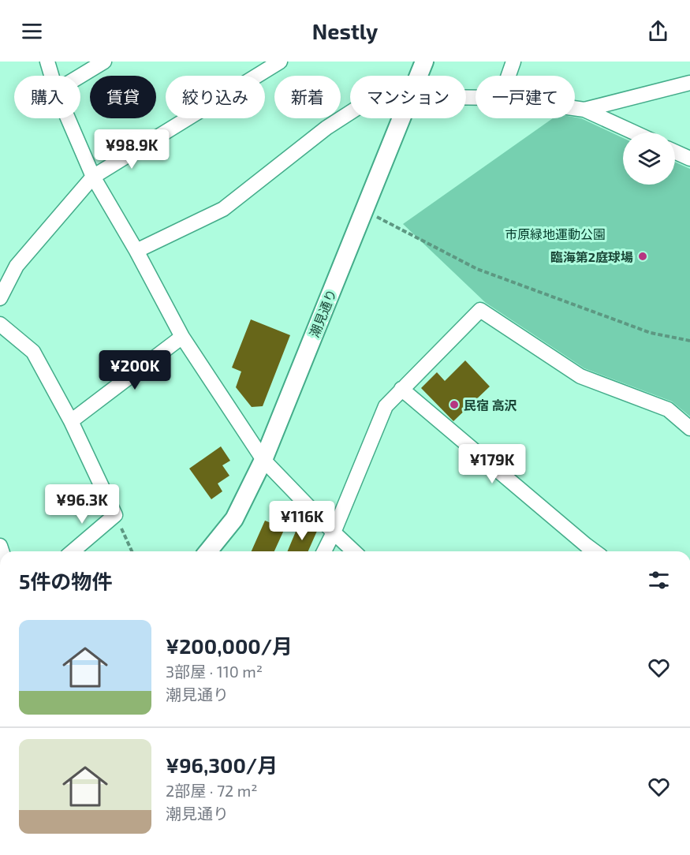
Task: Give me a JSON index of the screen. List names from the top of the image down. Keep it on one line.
{"streets":{"street":["潮見通り"]},"parks":["市原緑地運動公園"],"places":["臨海第2庭球場","民宿 高沢"],"page":{"header":"Nestly","chip":["購入","賃貸","絞り込み","新着","マンション","一戸建て"],"price":["¥98.9K","¥200K","¥179K","¥96.3K","¥116K"],"heading":"5件の物件","list":[{"name":"¥200,000/月","note":"3部屋 · 110 m² · 潮見通り"},{"name":"¥96,300/月","note":"2部屋 · 72 m² · 潮見通り"}]}}
